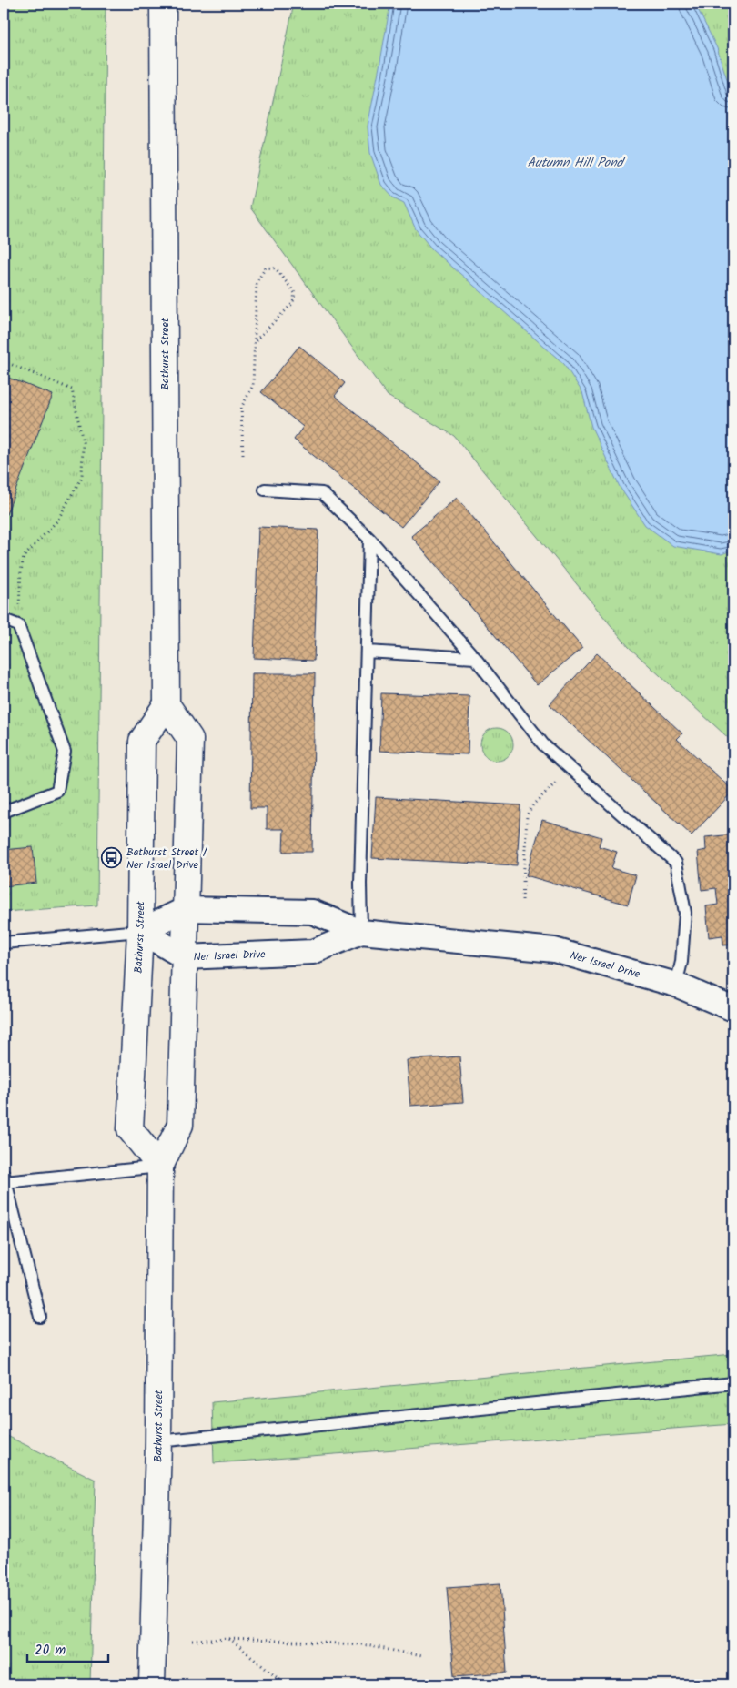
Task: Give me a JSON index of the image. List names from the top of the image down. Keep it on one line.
{"streets":{"main road":["Bathurst Street"],"street":["Ner Israel Drive"]},"crossings":[["Bathurst Street","Ner Israel Drive"]],"water":["Autumn Hill Pond"],"places":{"bus stop":["Bathurst Street / Ner Israel Drive"]},"scale_bar":"20 m"}
